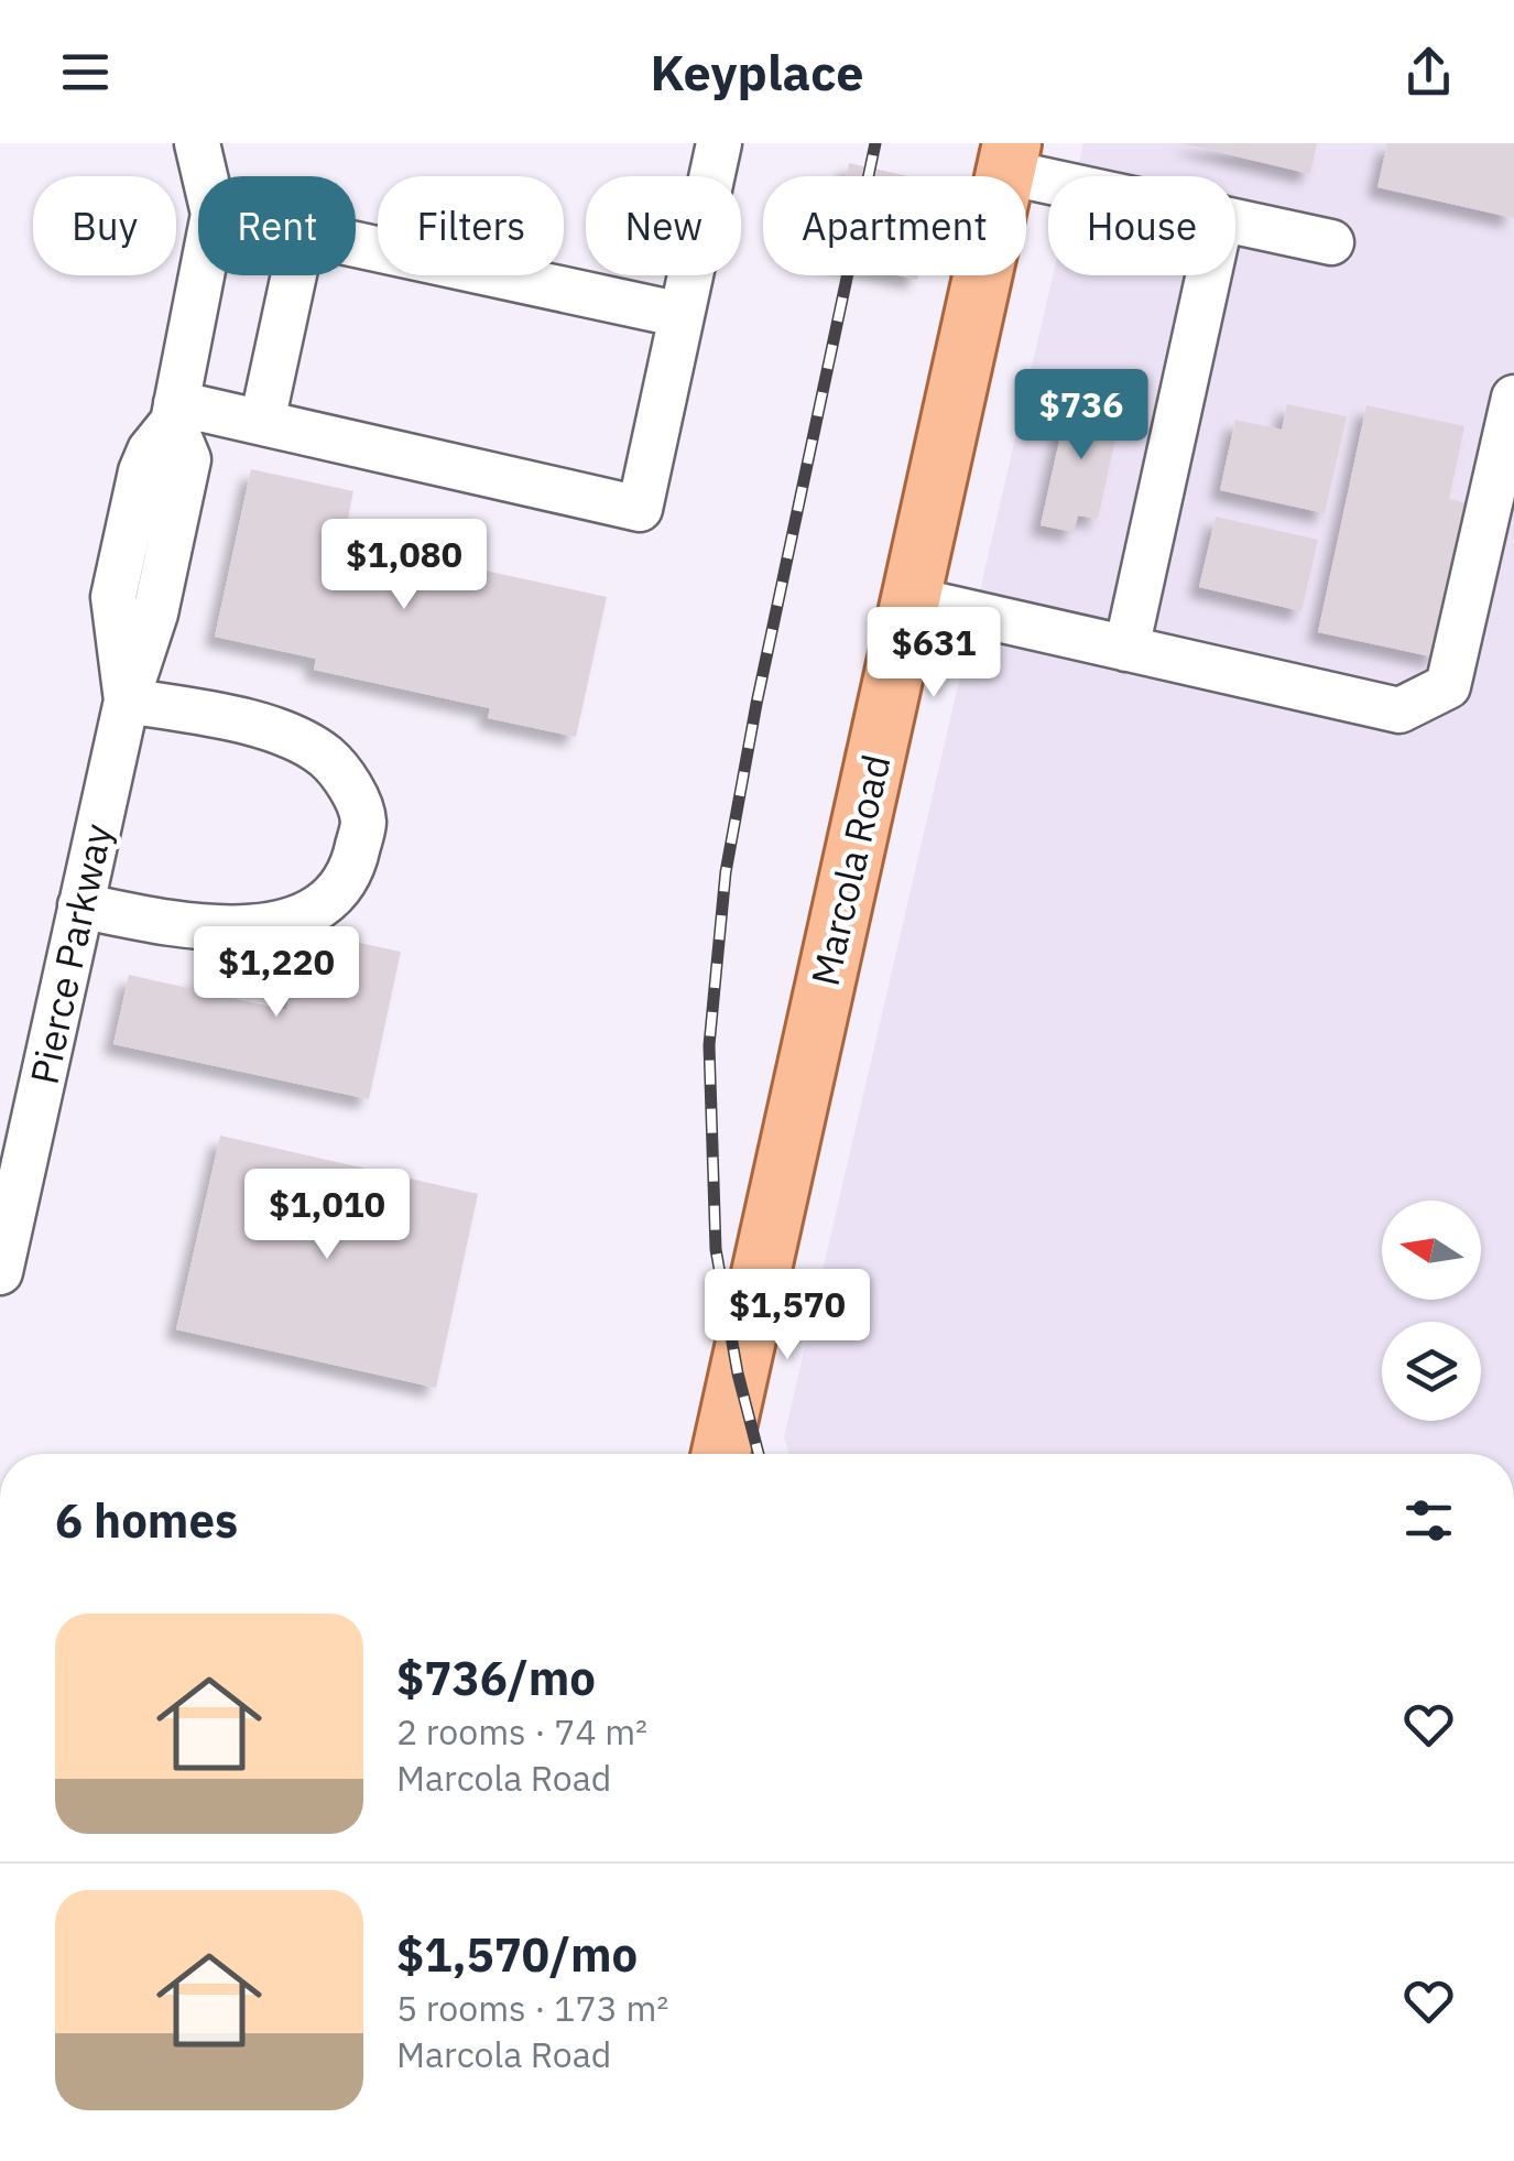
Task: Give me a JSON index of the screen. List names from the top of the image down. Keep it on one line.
{"streets":{"main road":["Marcola Road"],"lane":["Pierce Parkway"]},"north":"left","page":{"header":"Keyplace","chip":["Buy","Rent","Filters","New","Apartment","House"],"price":["$736","$1,080","$631","$1,220","$1,010","$1,570"],"heading":"6 homes","list":[{"name":"$736/mo","note":"2 rooms · 74 m² · Marcola Road"},{"name":"$1,570/mo","note":"5 rooms · 173 m² · Marcola Road"}]}}
